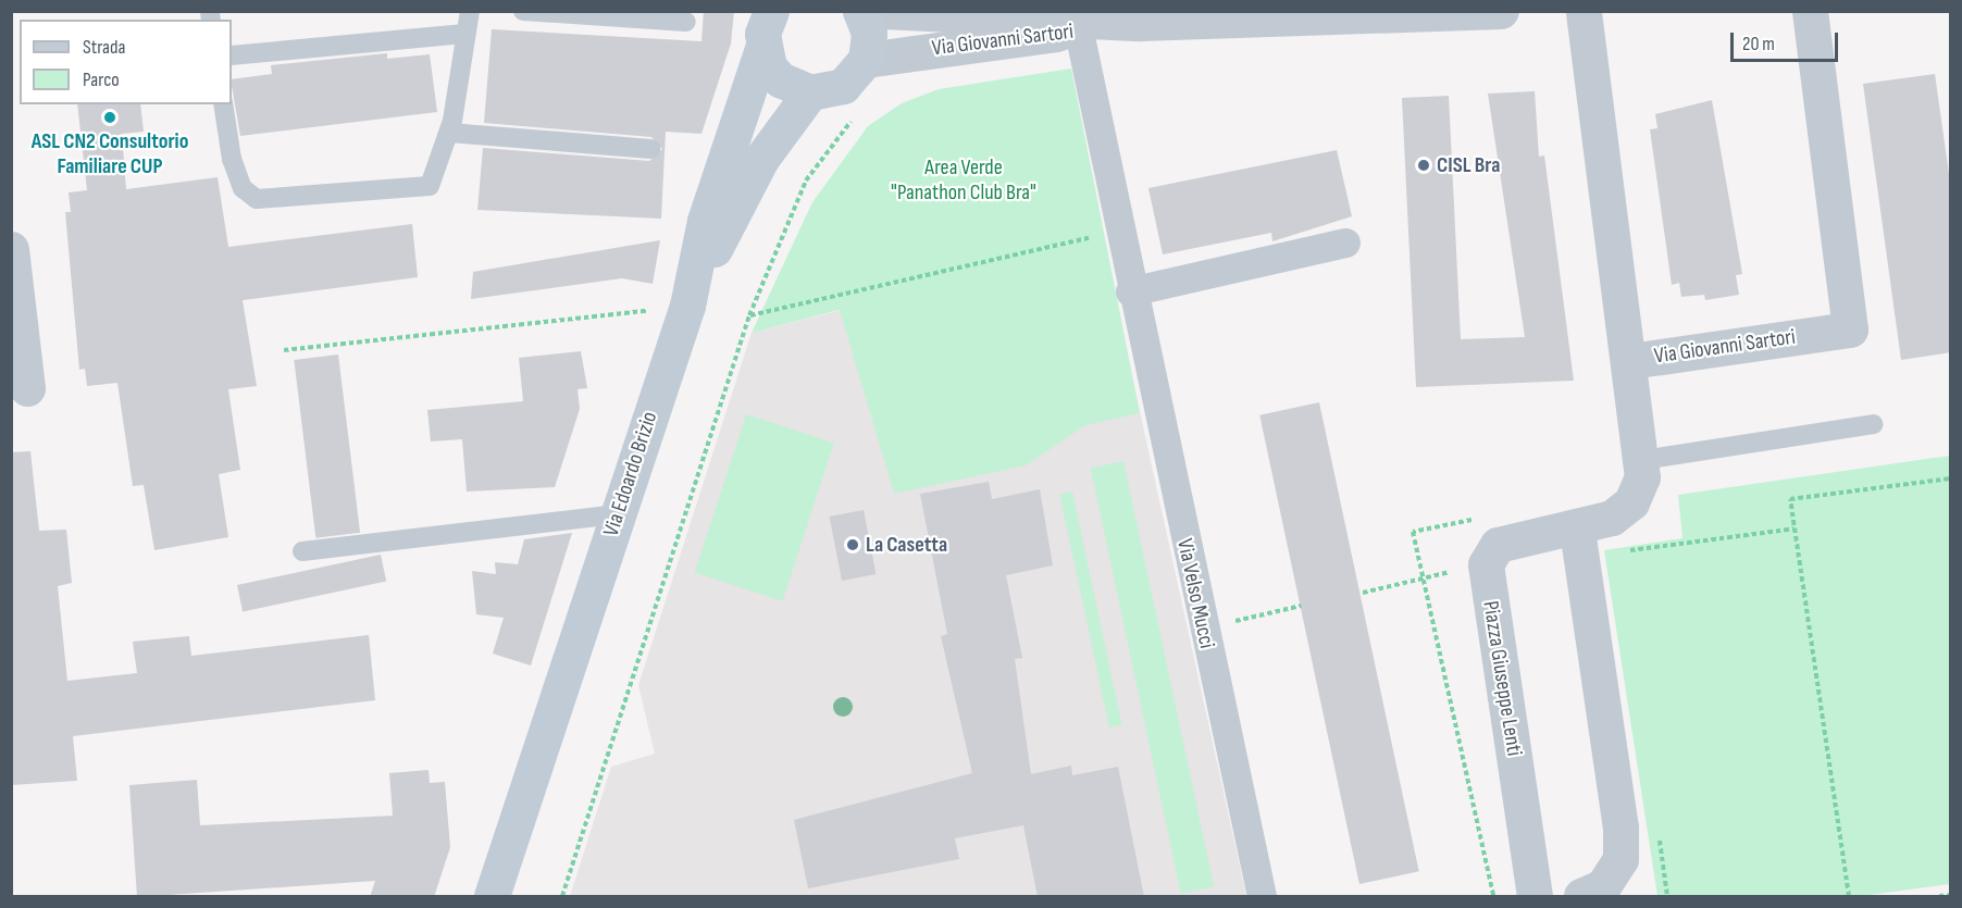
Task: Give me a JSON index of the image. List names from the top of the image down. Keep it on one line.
{"streets":{"main road":["Via Edoardo Brizio"],"street":["Via Giovanni Sartori","Via Velso Mucci","Piazza Giuseppe Lenti"]},"crossings":[["Via Giovanni Sartori","Via Velso Mucci"]],"parks":["Area Verde \"Panathon Club Bra\""],"places":["ASL CN2 Consultorio Familiare CUP","CISL Bra","La Casetta"],"legend":["Strada","Parco"],"scale_bar":"20 m"}
